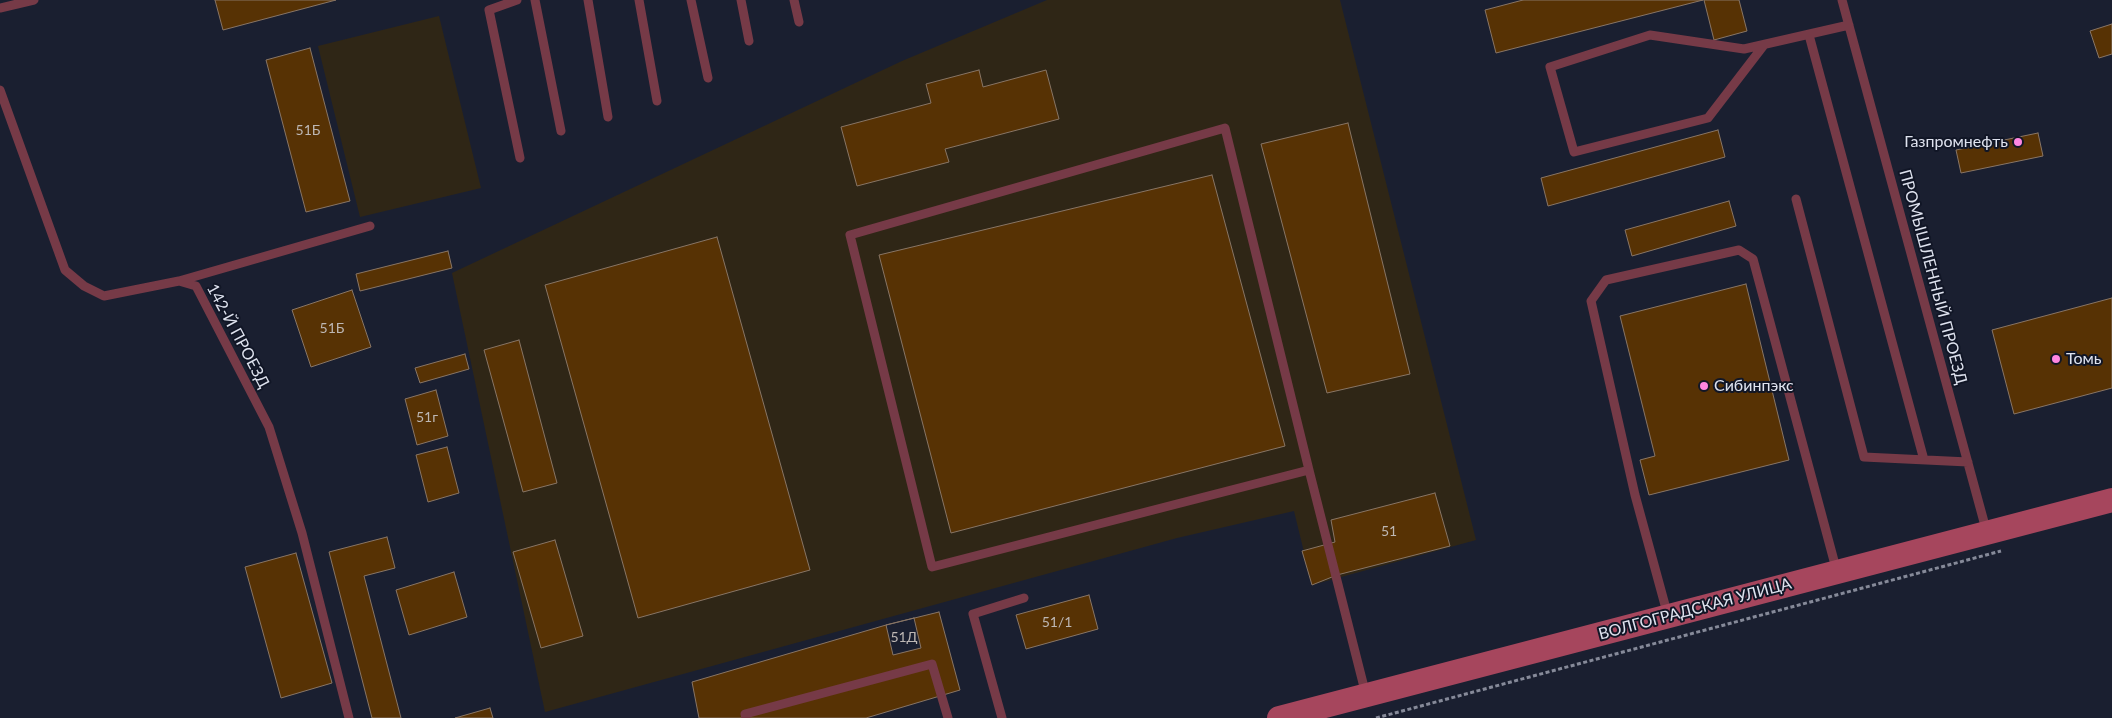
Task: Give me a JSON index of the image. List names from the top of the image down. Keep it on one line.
{"streets":{"main road":["ВОЛГОГРАДСКАЯ УЛИЦА"],"lane":["ПРОМЫШЛЕННЫЙ ПРОЕЗД","142-Й ПРОЕЗД"]},"crossings":[["ПРОМЫШЛЕННЫЙ ПРОЕЗД","ВОЛГОГРАДСКАЯ УЛИЦА"]],"places":["Газпромнефть","Томь","Сибинпэкс"],"house_numbers":["51Б","51Б","51г","51","51/1","51Д"]}
